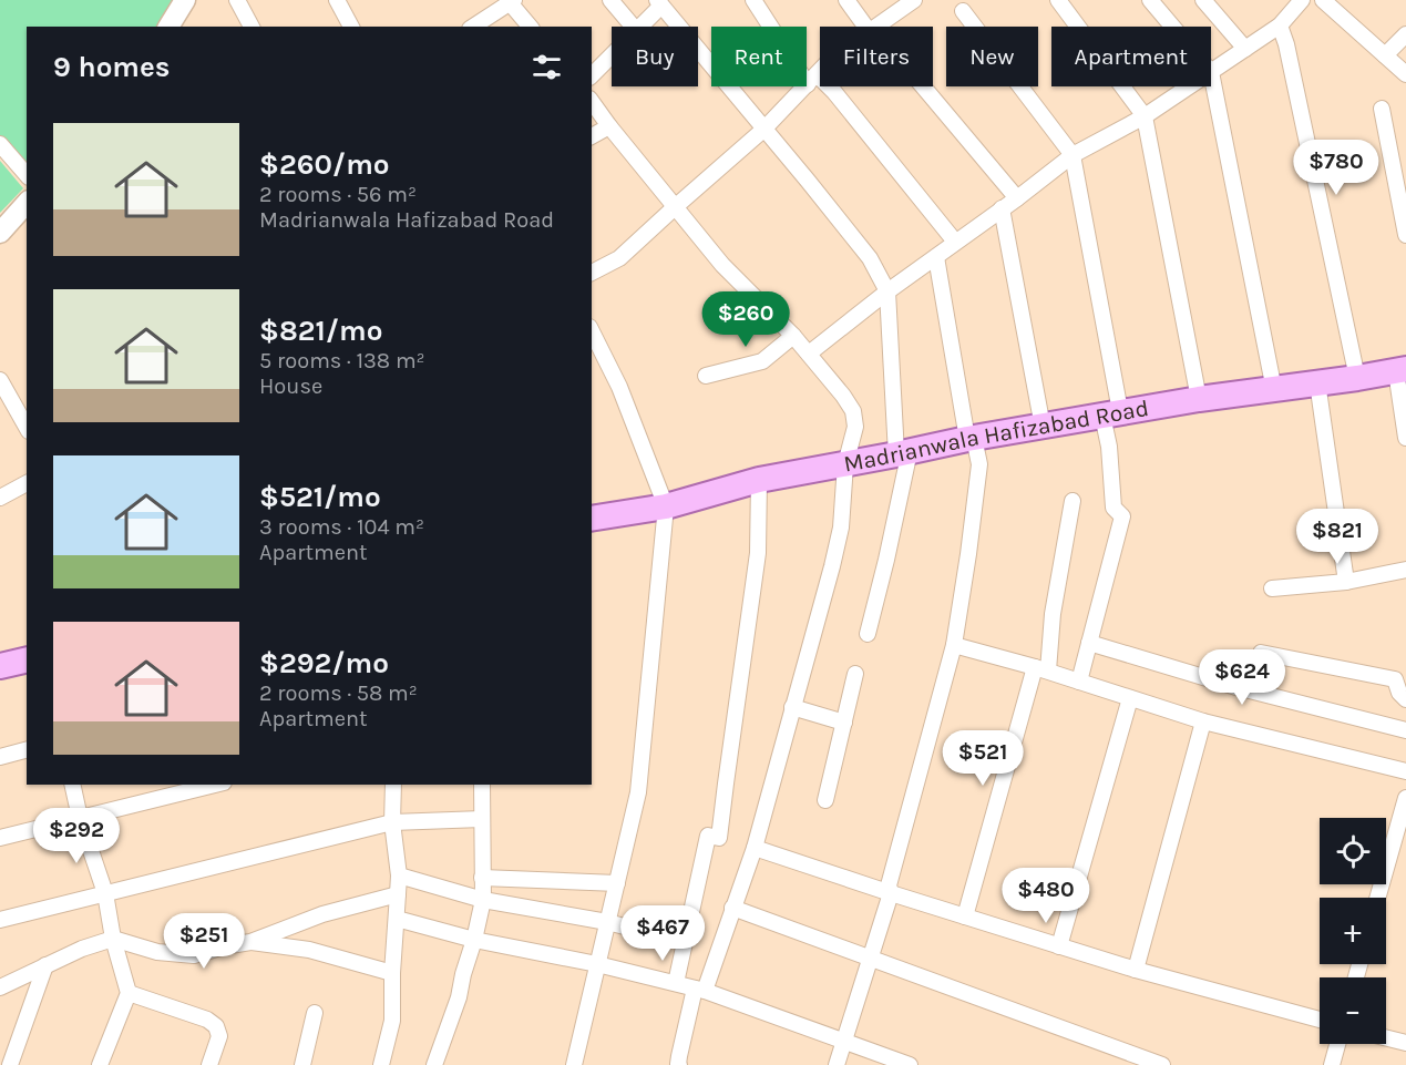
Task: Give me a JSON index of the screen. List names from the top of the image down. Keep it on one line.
{"streets":{"main road":["Madrianwala Hafizabad Road"]},"page":{"chip":["Buy","Rent","Filters","New","Apartment"],"heading":"9 homes","list":[{"name":"$260/mo","note":"2 rooms · 56 m² · Madrianwala Hafizabad Road"},{"name":"$821/mo","note":"5 rooms · 138 m² · House"},{"name":"$521/mo","note":"3 rooms · 104 m² · Apartment"},{"name":"$292/mo","note":"2 rooms · 58 m² · Apartment"}],"price":["$780","$260","$821","$624","$521","$292","$480","$467","$251"],"map_buttons":["+","−"]}}
